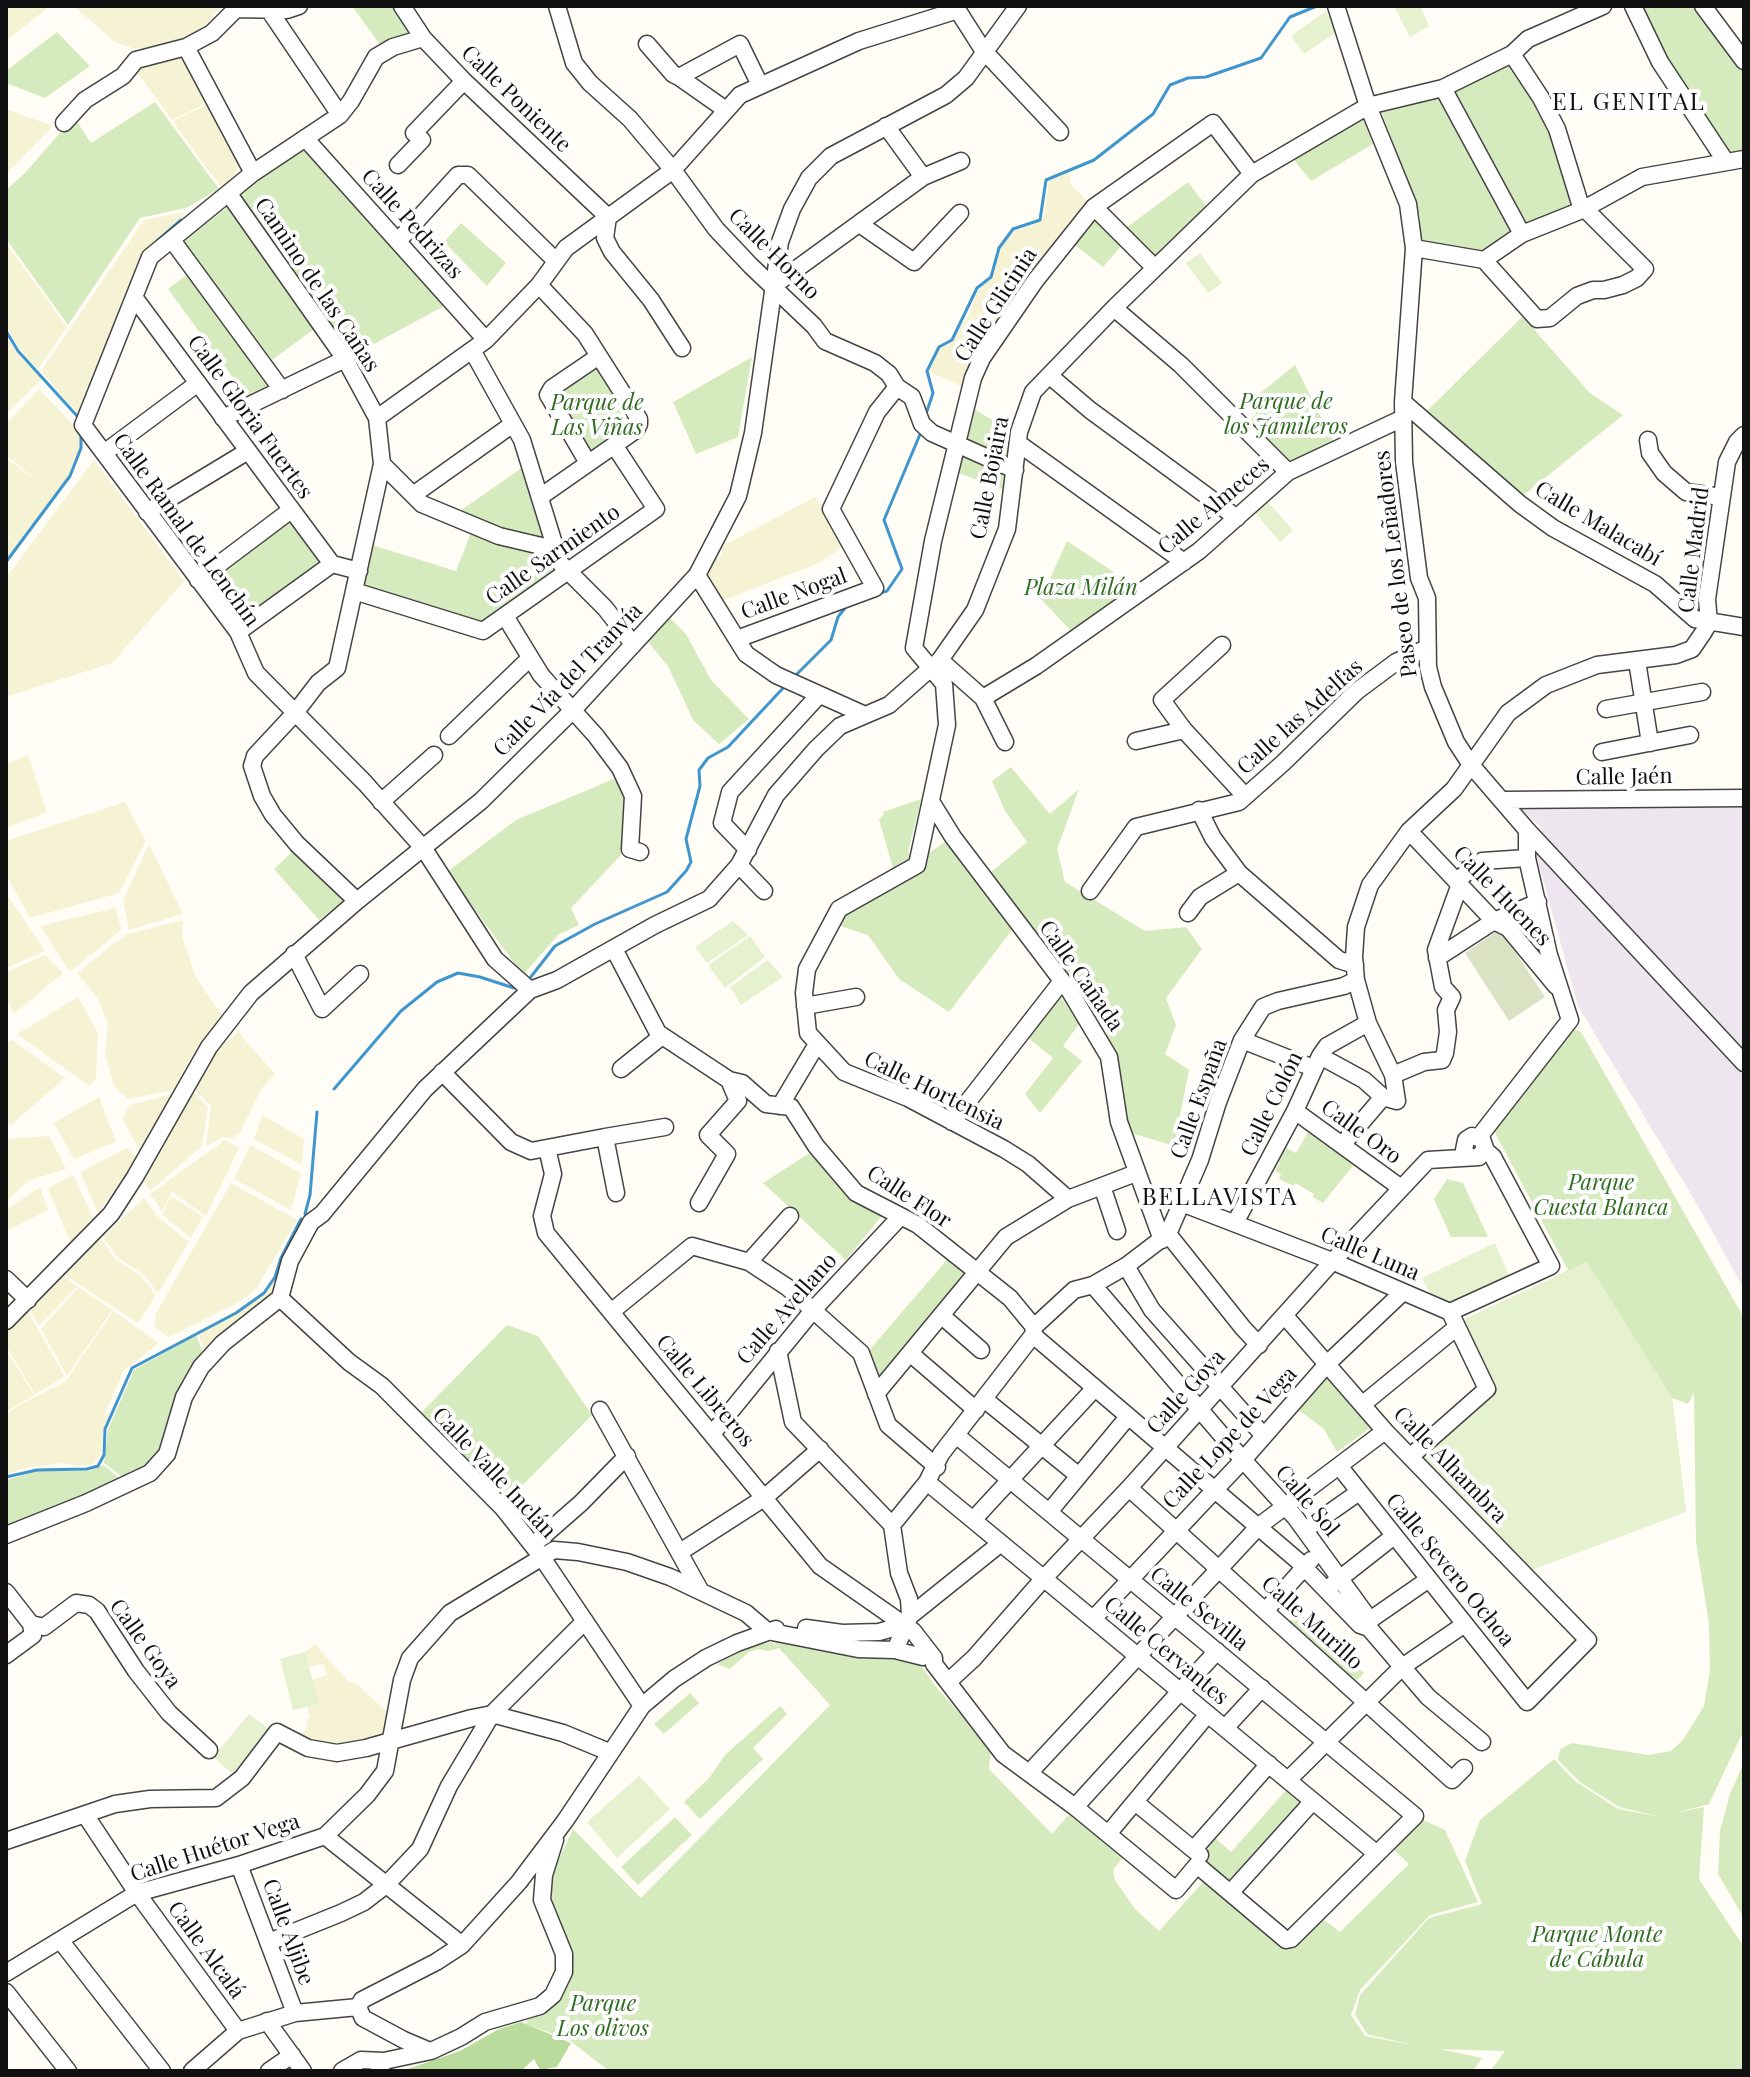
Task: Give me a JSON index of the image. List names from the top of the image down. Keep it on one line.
{"streets":{"street":["Calle Poniente","Calle Pedrizas","Calle Horno","Camino de las Cañas","Calle Glicinia","Calle Gloria Fuertes","Calle Bojaira","Calle Almeces","Calle Malacabí","Calle Ramal de Lenchín","Calle Madrid","Calle Sarmiento","Paseo de los Leñadores","Calle Nogal","Calle Vía del Tranvía","Calle las Adelfas","Calle Jaén","Calle Huenes","Calle Cañada","Calle Hortensia","Calle España","Calle Colón","Calle Oro","Calle Flor","Calle Luna","Calle Avellano","Calle Libreros","Calle Goya","Calle Lope de Vega","Calle Alhambra","Calle Valle Inclán","Calle Sol","Calle Severo Ochoa","Calle Sevilla","Calle Murillo","Calle Cervantes","Calle Huétor Vega","Calle Aljibe","Calle Alcalá"]},"crossings":[["Calle Pedrizas","Calle Sarmiento"],["Calle Pedrizas","Calle Vía del Tranvía"],["Calle Horno","Calle Glicinia"],["Calle Horno","Calle Bojaira"],["Calle Horno","Calle Nogal"],["Calle Horno","Calle Vía del Tranvía"],["Camino de las Cañas","Calle Ramal de Lenchín"],["Camino de las Cañas","Calle Sarmiento"],["Camino de las Cañas","Calle Vía del Tranvía"],["Calle Glicinia","Calle Bojaira"],["Calle Glicinia","Calle Hortensia"],["Calle Gloria Fuertes","Calle Ramal de Lenchín"],["Calle Bojaira","Calle Ramal de Lenchín"],["Calle Bojaira","Paseo de los Leñadores"],["Calle Bojaira","Calle Hortensia"],["Calle Bojaira","Calle Flor"],["Calle Almeces","Calle Malacabí"],["Calle Almeces","Paseo de los Leñadores"],["Calle Malacabí","Calle Madrid"],["Calle Malacabí","Paseo de los Leñadores"],["Calle Ramal de Lenchín","Calle Vía del Tranvía"],["Calle Madrid","Paseo de los Leñadores"],["Paseo de los Leñadores","Calle las Adelfas"],["Paseo de los Leñadores","Calle Jaén"],["Calle Cañada","Calle Hortensia"],["Calle Cañada","Calle España"],["Calle Cañada","Calle Goya"],["Calle España","Calle Flor"],["Calle España","Calle Luna"],["Calle España","Calle Sol"],["Calle España","Calle Sevilla"],["Calle España","Calle Cervantes"],["Calle Colón","Calle Oro"],["Calle Colón","Calle Luna"],["Calle Oro","Calle Goya"],["Calle Flor","Calle Avellano"],["Calle Flor","Calle Goya"],["Calle Flor","Calle Lope de Vega"],["Calle Flor","Calle Sol"],["Calle Luna","Calle Goya"],["Calle Luna","Calle Lope de Vega"],["Calle Avellano","Calle Libreros"],["Calle Libreros","Calle Goya"],["Calle Goya","Calle Alhambra"],["Calle Goya","Calle Sol"],["Calle Goya","Calle Sevilla"],["Calle Goya","Calle Murillo"],["Calle Goya","Calle Cervantes"],["Calle Lope de Vega","Calle Alhambra"],["Calle Lope de Vega","Calle Sol"],["Calle Lope de Vega","Calle Sevilla"],["Calle Lope de Vega","Calle Murillo"],["Calle Lope de Vega","Calle Cervantes"],["Calle Alhambra","Calle Severo Ochoa"],["Calle Valle Inclán","Calle Huétor Vega"],["Calle Sevilla","Calle Cervantes"],["Calle Huétor Vega","Calle Aljibe"],["Calle Huétor Vega","Calle Alcalá"]],"districts":["EL GENITAL","BELLAVISTA"],"parks":["Parque de los Jamileros","Parque de Las Viñas","Plaza Milán","Parque Cuesta Blanca","Parque Monte de Cábula","Parque Los olivos"]}
